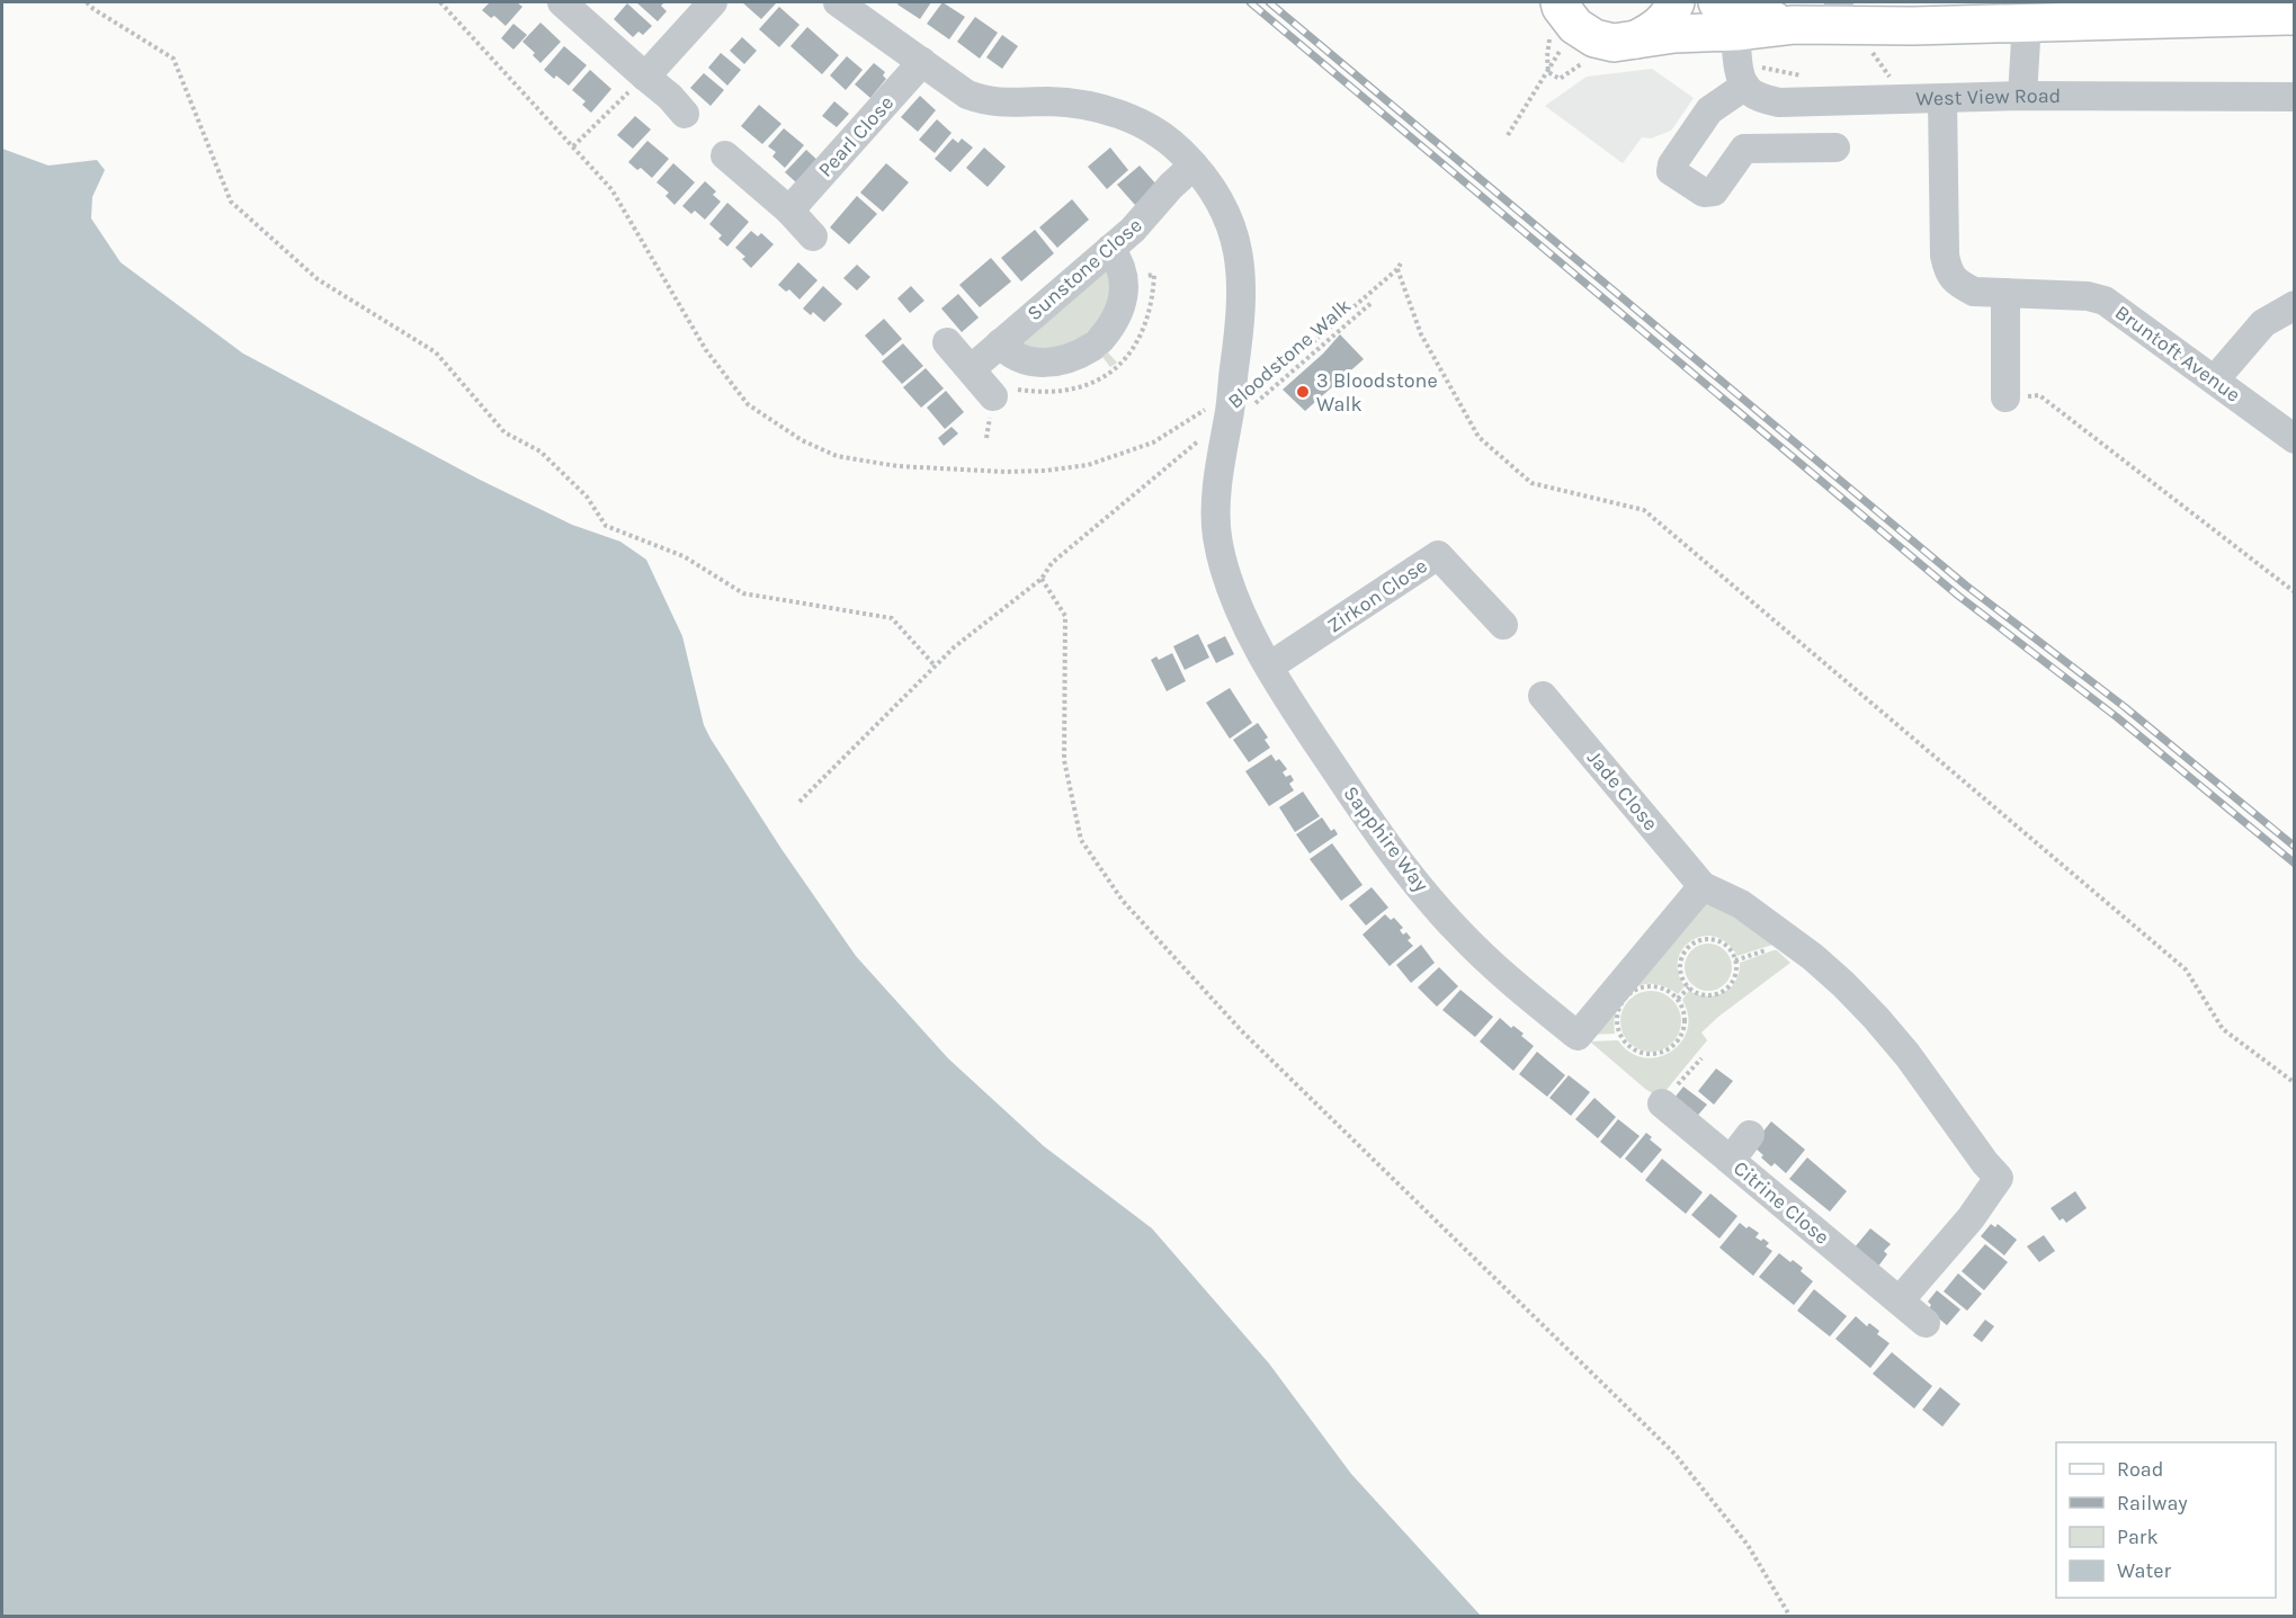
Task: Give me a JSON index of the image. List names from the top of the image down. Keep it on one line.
{"streets":{"street":["West View Road","Pearl Close","Sunstone Close","Bruntoft Avenue","Zirkon Close","Jade Close","Sapphire Way","Citrine Close"],"path":["Bloodstone Walk"]},"crossings":[["West View Road","Bruntoft Avenue"],["Pearl Close","Sapphire Way"],["Sunstone Close","Sapphire Way"],["Bloodstone Walk","Sapphire Way"],["Zirkon Close","Sapphire Way"],["Jade Close","Sapphire Way"]],"places":["3 Bloodstone Walk"],"legend":["Road","Railway","Park","Water"]}
